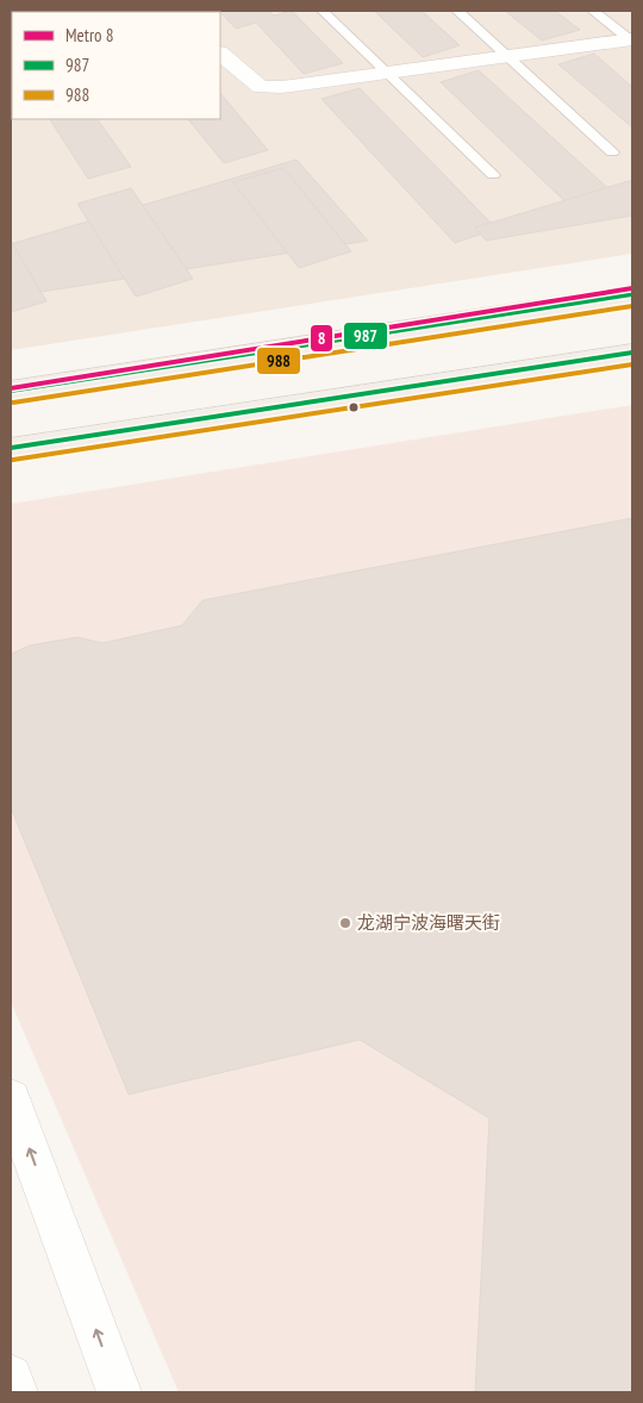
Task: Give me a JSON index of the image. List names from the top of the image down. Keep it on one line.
{"places":["龙湖宁波海曙天街"],"lines":["metro line 8","transit line 987","transit line 988"],"legend":["Metro 8","987","988"]}
